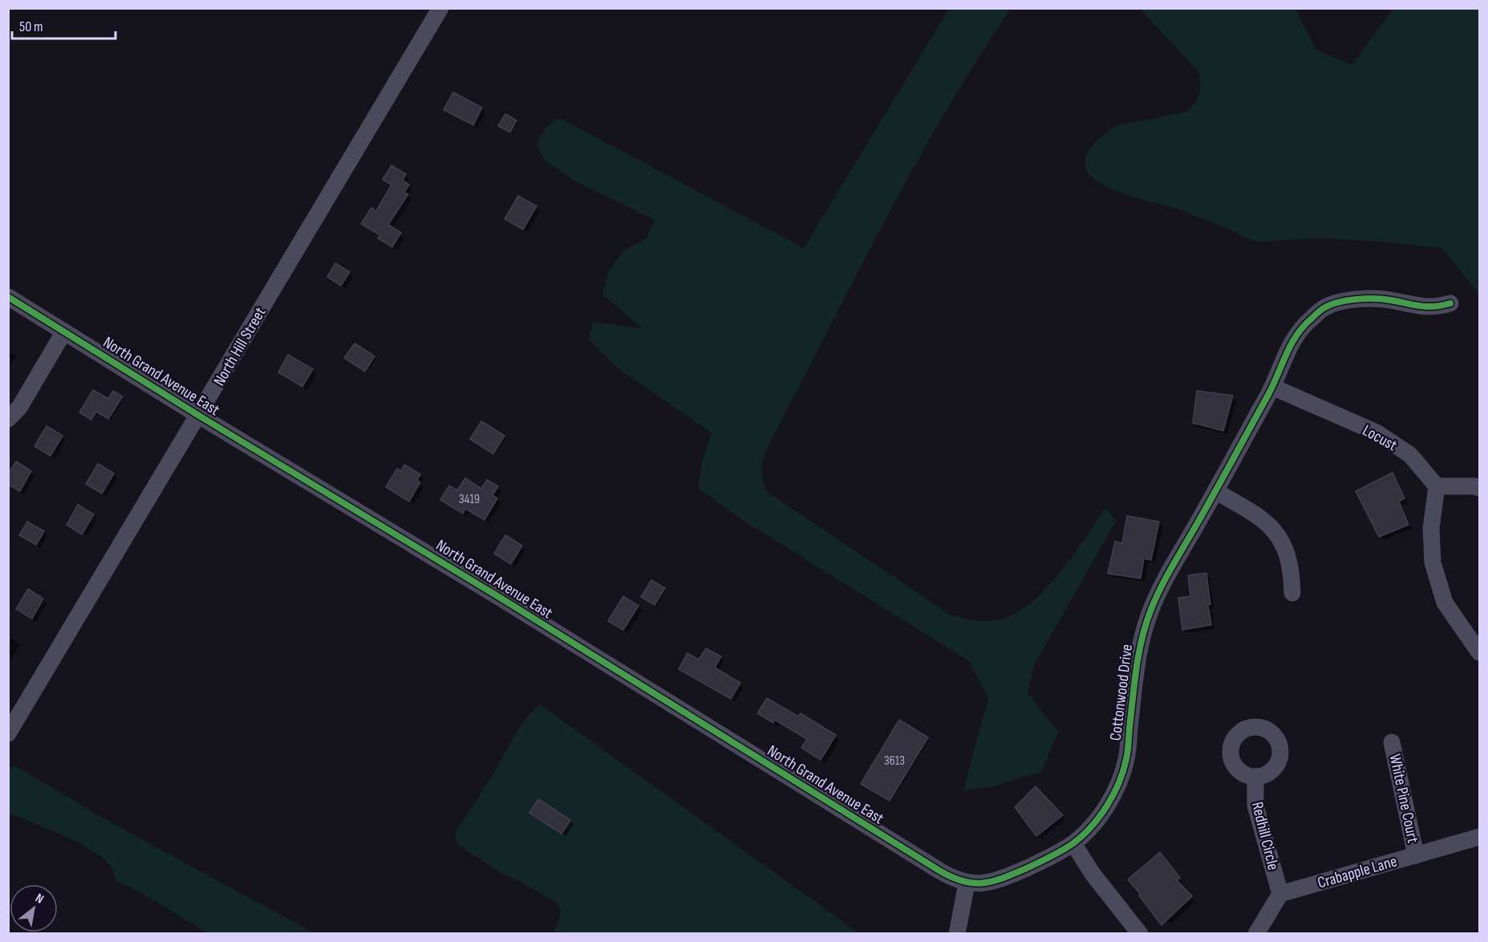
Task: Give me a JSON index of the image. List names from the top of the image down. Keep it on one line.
{"streets":{"street":["North Hill Street","North Grand Avenue East","Locust","Cottonwood Drive","White Pine Court","Redhill Circle","Crabapple Lane"]},"crossings":[["North Hill Street","North Grand Avenue East"],["North Grand Avenue East","Cottonwood Drive"],["Locust","Cottonwood Drive"],["White Pine Court","Crabapple Lane"],["Redhill Circle","Crabapple Lane"]],"house_numbers":["3419","3613"],"scale_bar":"50 m","north":"top right"}
